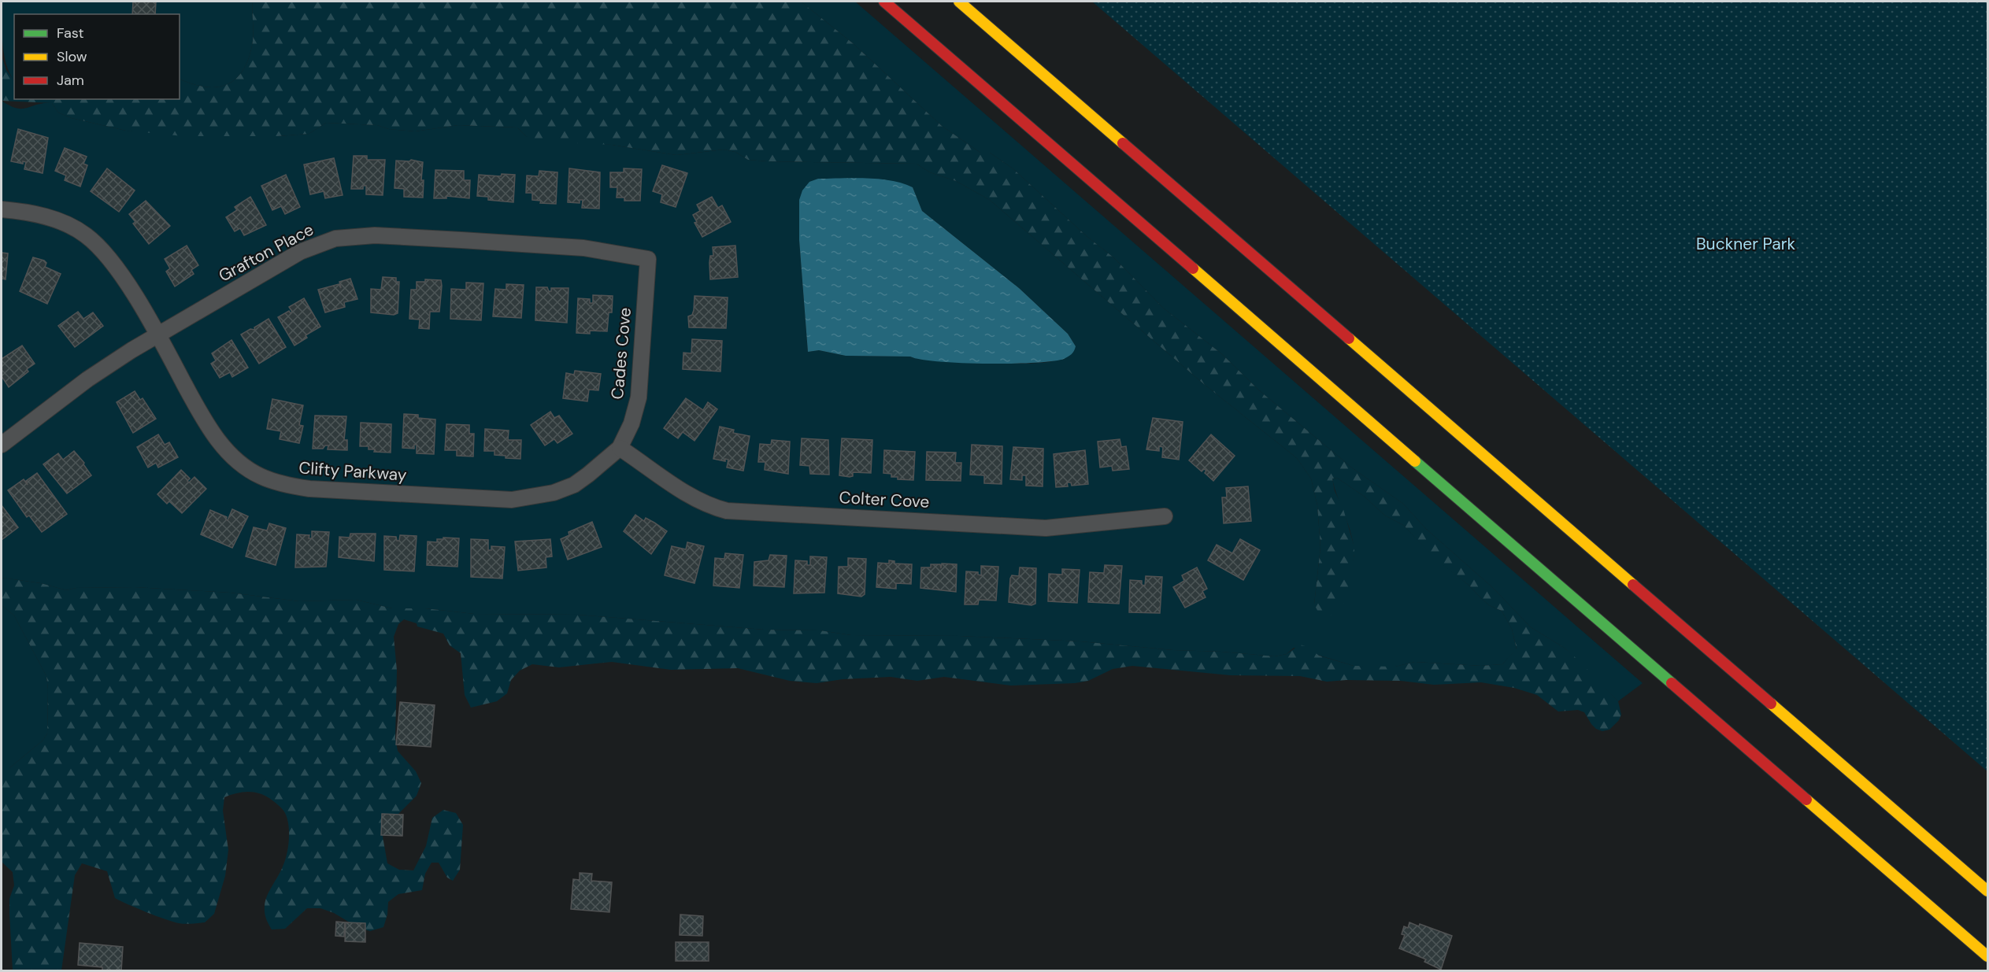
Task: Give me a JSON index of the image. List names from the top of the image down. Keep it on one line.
{"streets":{"street":["Grafton Place","Cades Cove","Clifty Parkway","Colter Cove"]},"crossings":[["Grafton Place","Cades Cove"],["Grafton Place","Clifty Parkway"],["Cades Cove","Clifty Parkway"],["Cades Cove","Colter Cove"],["Clifty Parkway","Colter Cove"]],"parks":["Buckner Park"],"legend":["Fast","Slow","Jam"]}
